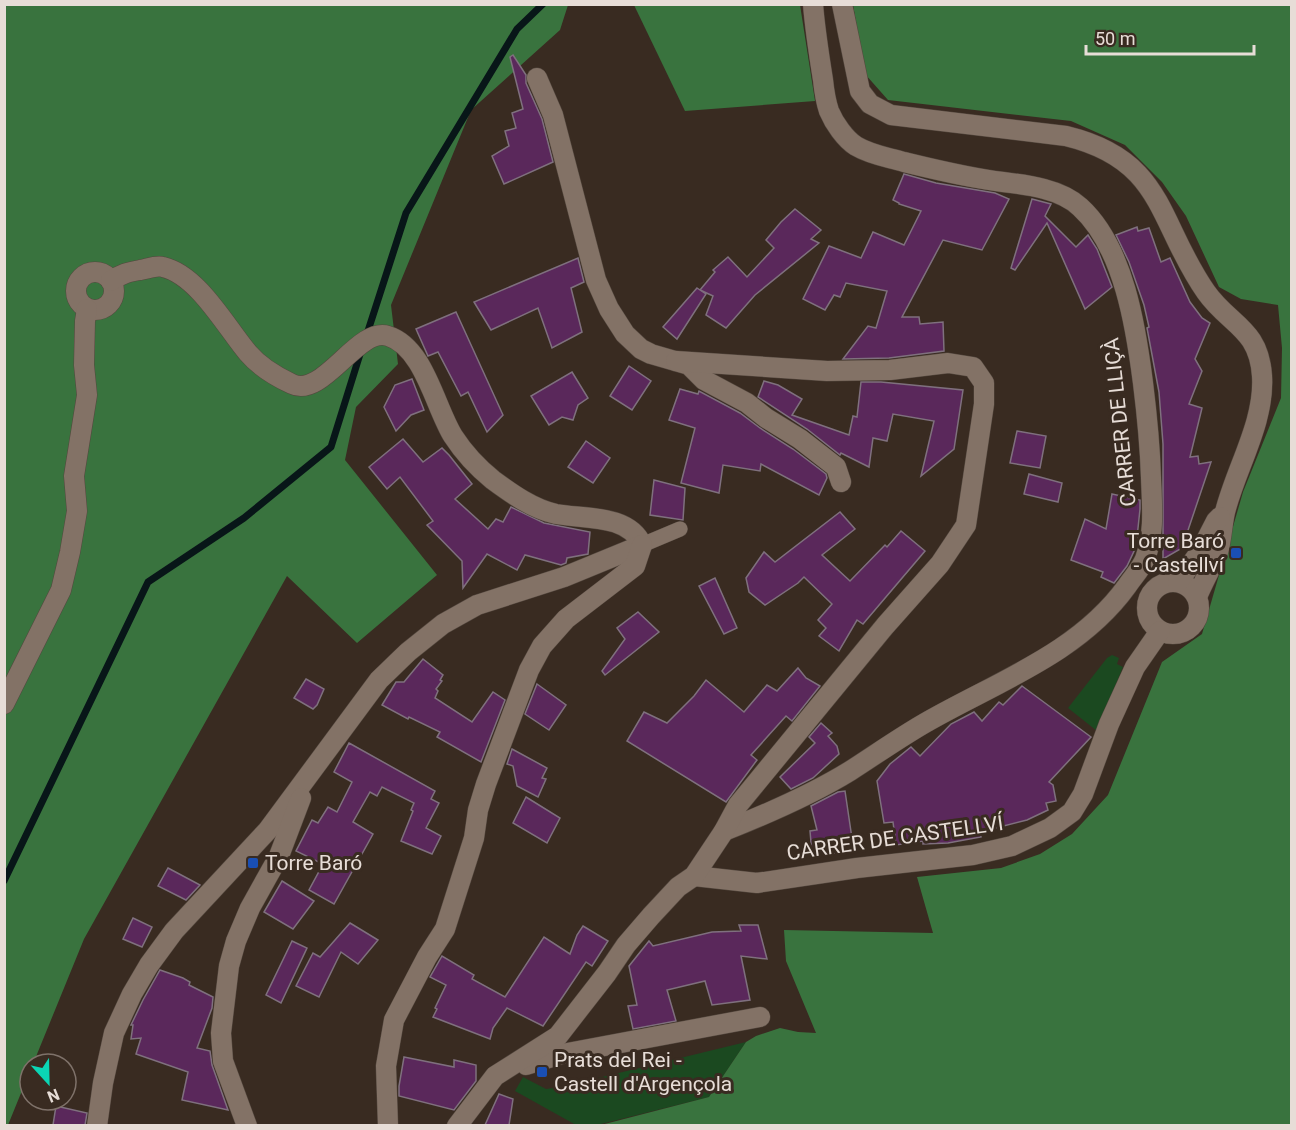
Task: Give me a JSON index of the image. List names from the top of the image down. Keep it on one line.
{"streets":{"street":["CARRER DE LLIÇÀ","CARRER DE CASTELLVÍ"]},"places":{"transit":["Torre Baró - Castellví","Torre Baró","Prats del Rei - Castell d'Argençola"]},"scale_bar":"50 m","north":"bottom"}
